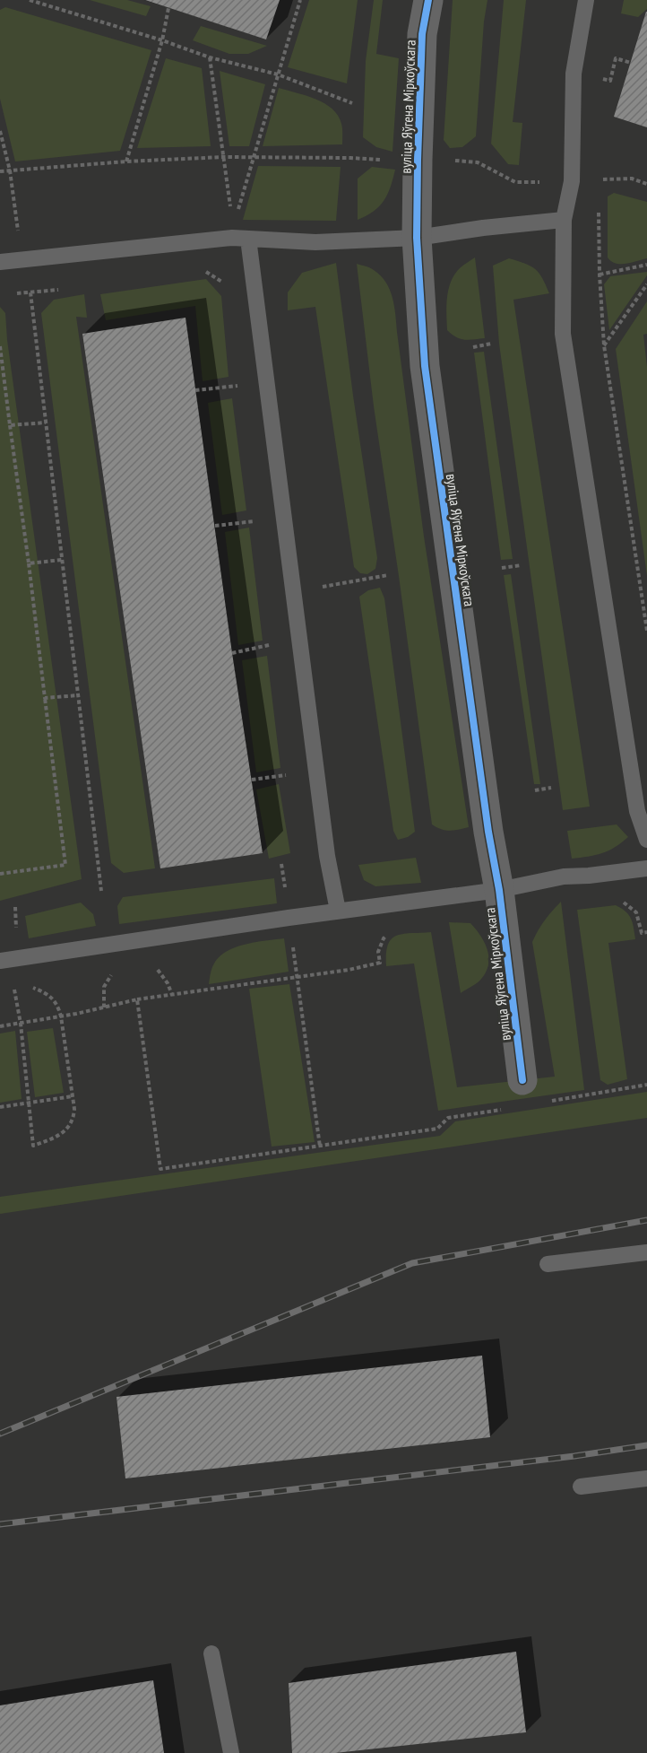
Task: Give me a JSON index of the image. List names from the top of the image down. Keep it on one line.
{"streets":{"street":["вуліца Яўгена Міркоўскага"]}}
